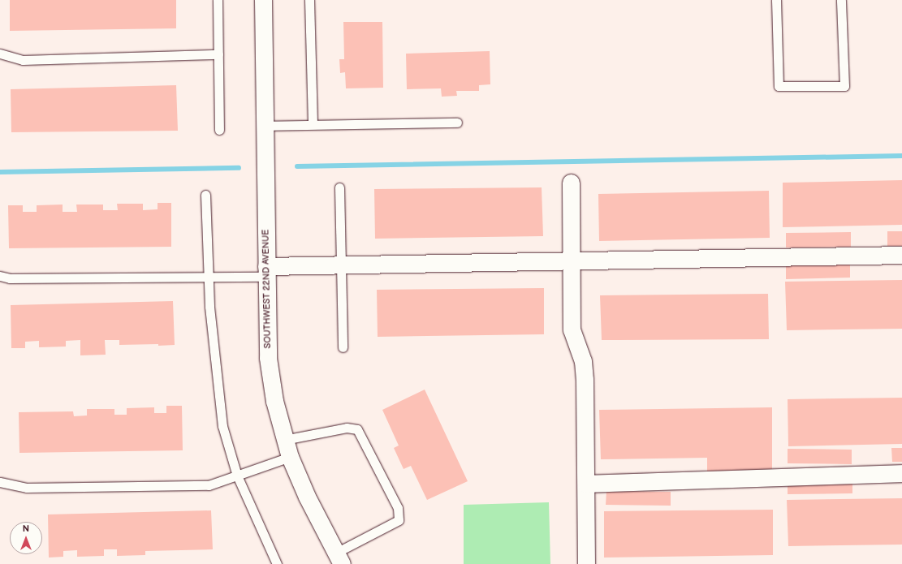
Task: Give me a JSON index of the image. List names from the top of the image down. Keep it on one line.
{"streets":{"street":["SOUTHWEST 22ND AVENUE"]},"north":"top"}
